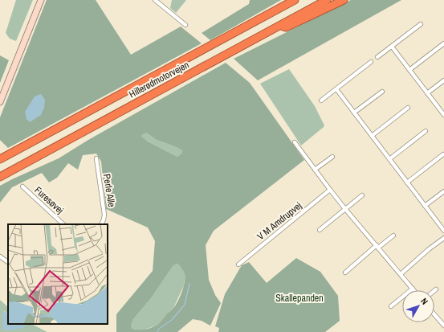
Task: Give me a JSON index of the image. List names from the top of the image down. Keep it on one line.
{"streets":{"highway":["Hillerødmotorvejen"],"street":["Perle Alle","Furesøvej","V M Amdrupvej"]},"parks":["Skallepanden"],"north":"top right"}
